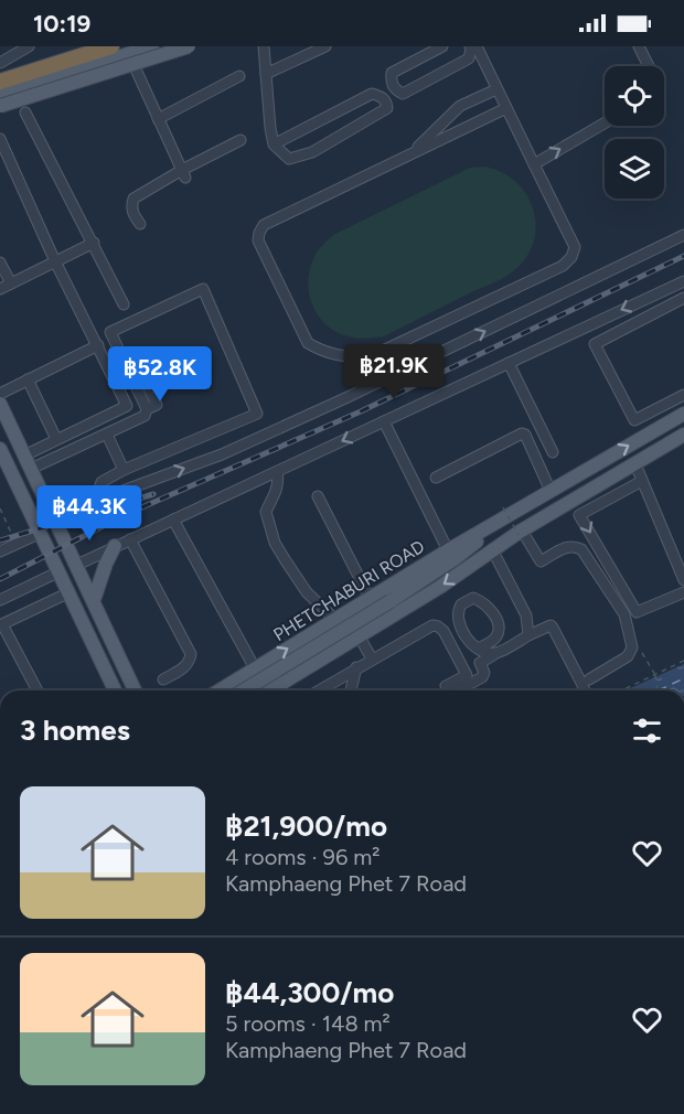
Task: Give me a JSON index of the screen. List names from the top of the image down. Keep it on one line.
{"streets":{"main road":["PHETCHABURI ROAD"]},"page":{"status":"10:19","price":["฿21.9K","฿52.8K","฿44.3K"],"heading":"3 homes","list":[{"name":"฿21,900/mo","note":"4 rooms · 96 m² · Kamphaeng Phet 7 Road"},{"name":"฿44,300/mo","note":"5 rooms · 148 m² · Kamphaeng Phet 7 Road"}]}}
